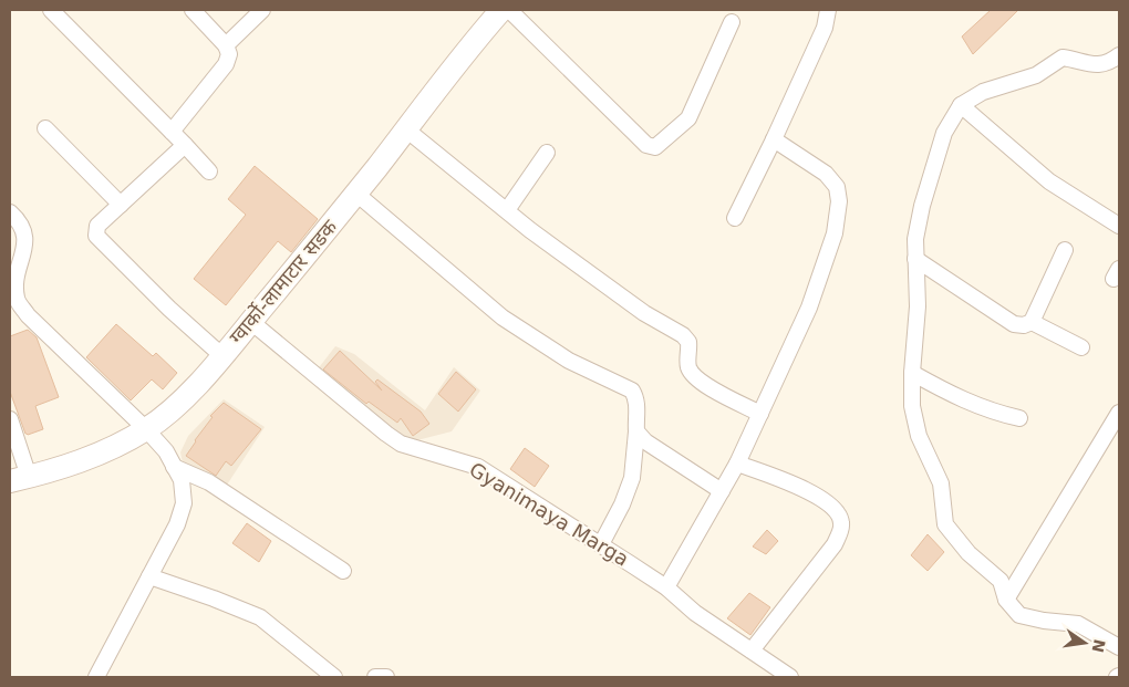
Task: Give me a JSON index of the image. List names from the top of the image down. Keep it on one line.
{"streets":{"main road":["ग्वार्को-लामाटार सडक"],"street":["Gyanimaya Marga"]},"crossings":[["ग्वार्को-लामाटार सडक","Gyanimaya Marga"]],"north":"right"}
